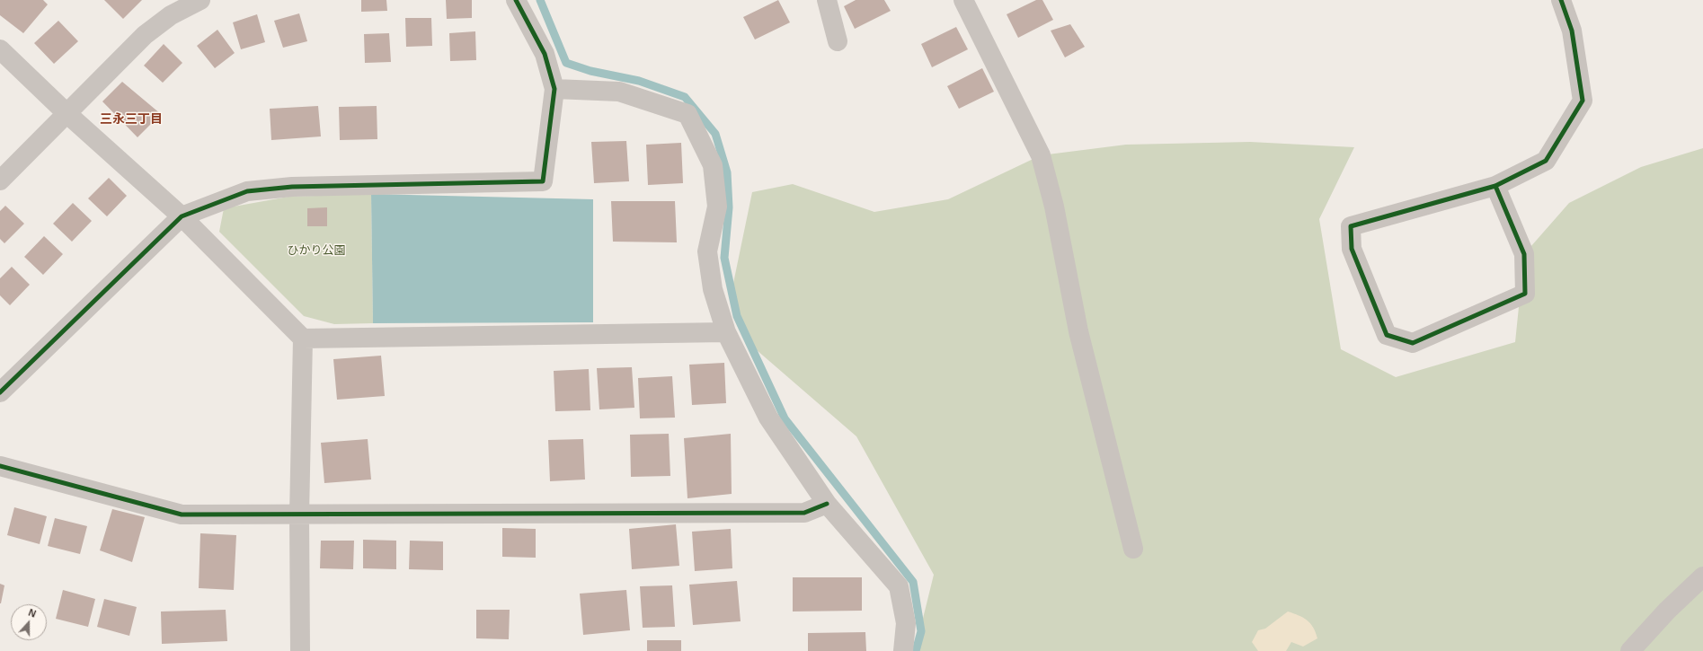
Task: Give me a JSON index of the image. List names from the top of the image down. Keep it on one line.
{"districts":["三永三丁目"],"parks":["ひかり公園"],"north":"top"}
